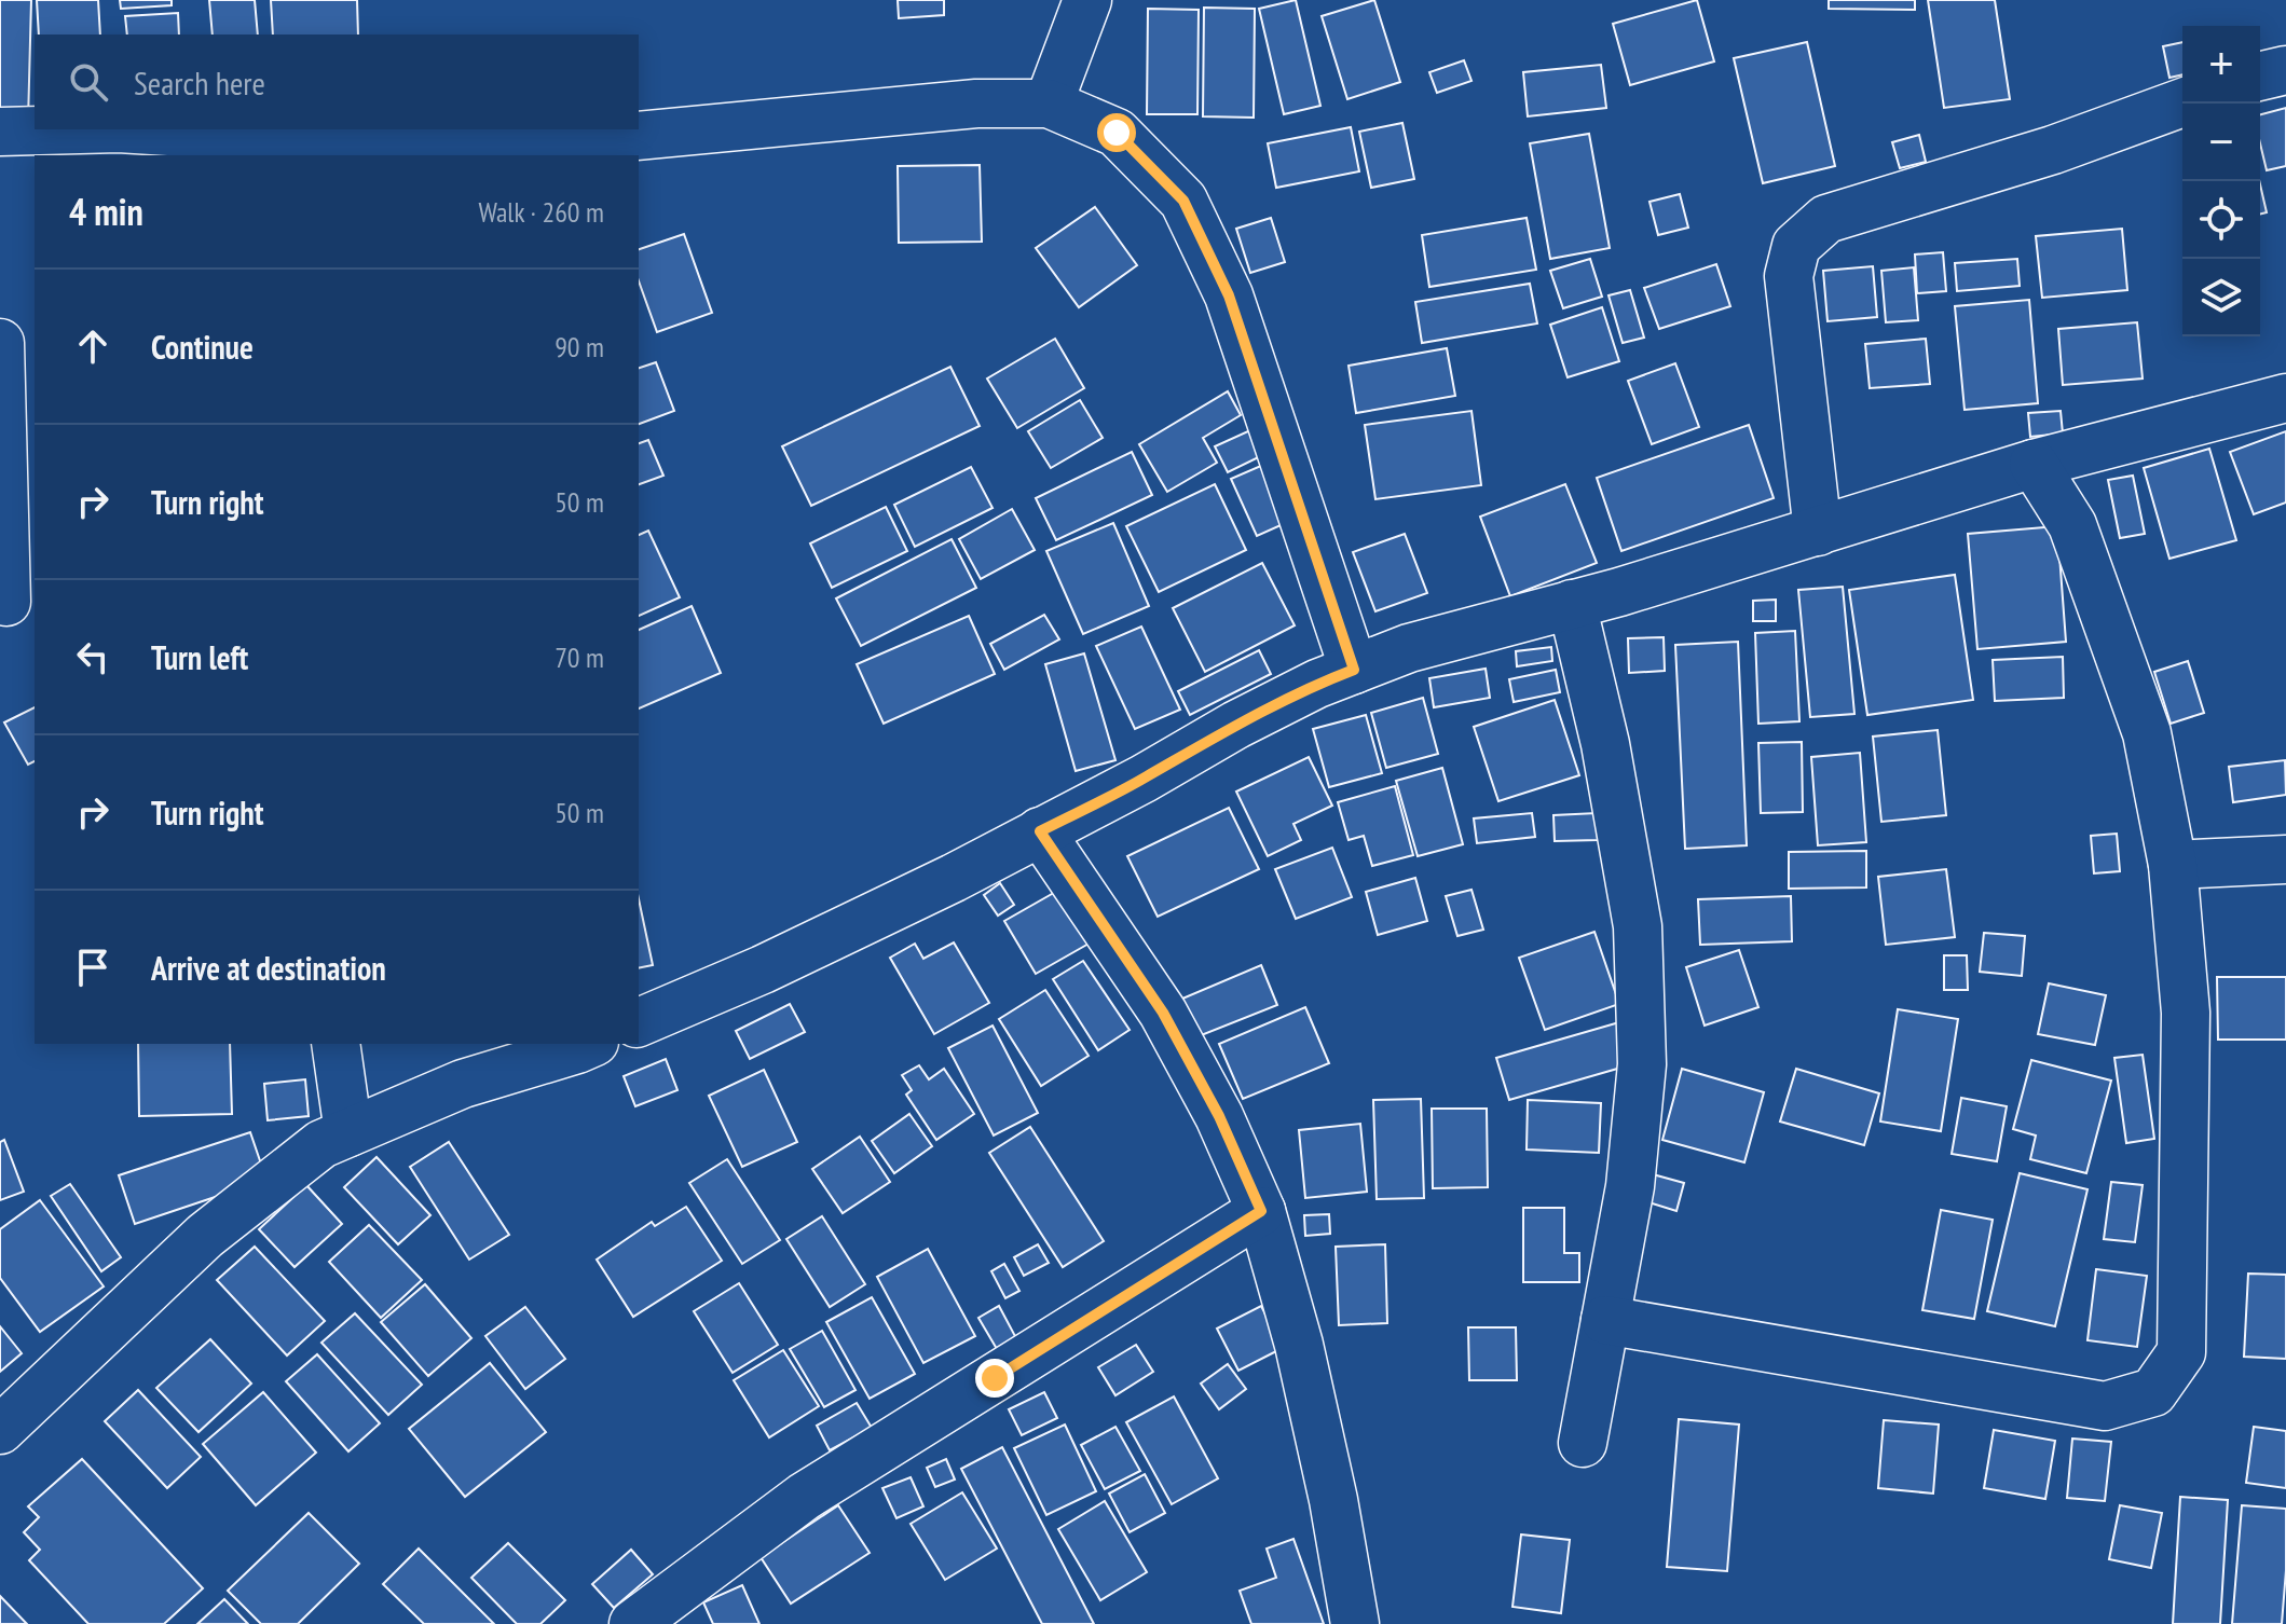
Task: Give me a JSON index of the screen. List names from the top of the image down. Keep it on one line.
{"page":{"map_buttons":["+","−"],"search":"Search here","heading":["4 min","Walk · 260 m"],"list":[["Continue","90 m"],["Turn right","50 m"],["Turn left","70 m"],["Turn right","50 m"],"Arrive at destination"]}}
